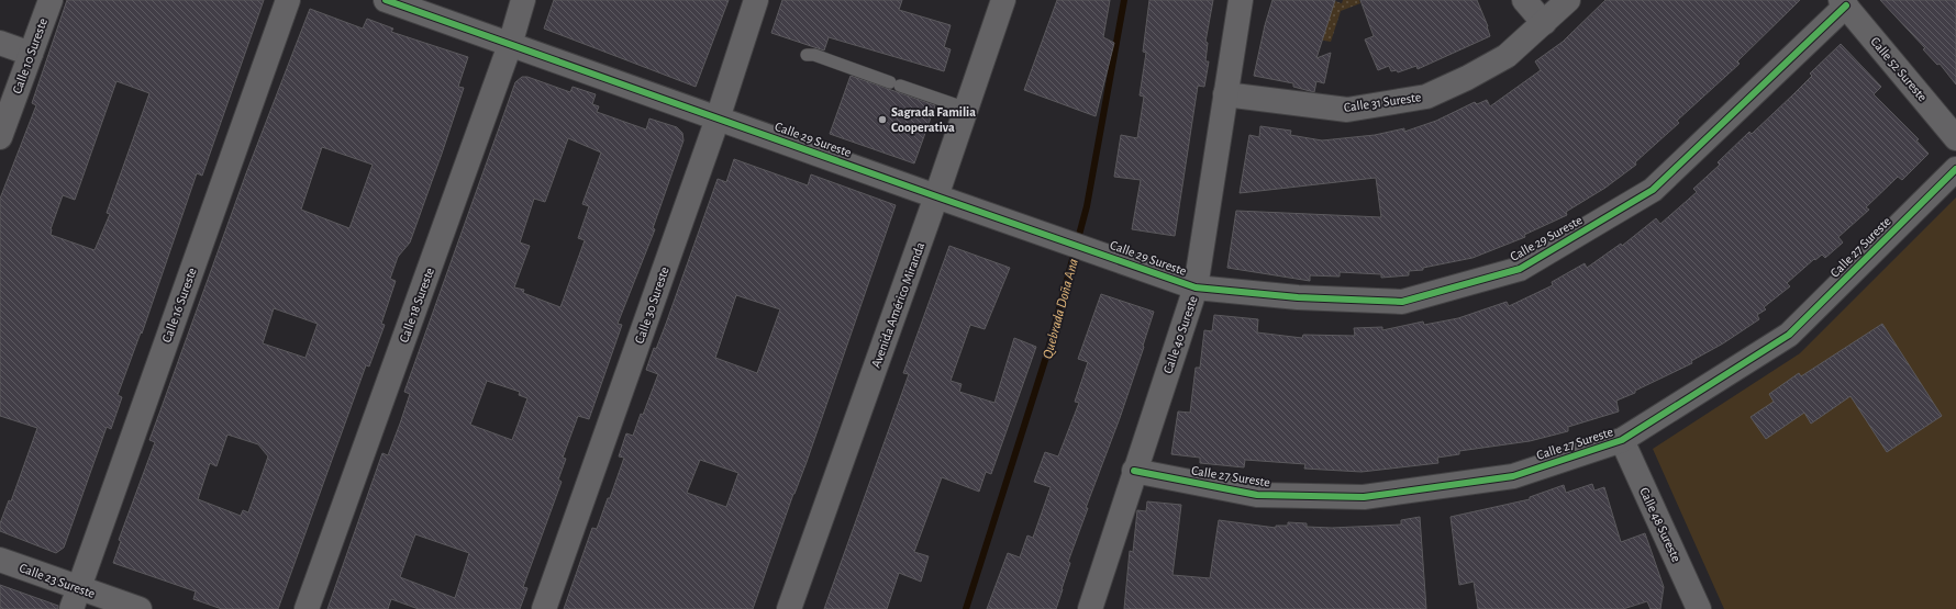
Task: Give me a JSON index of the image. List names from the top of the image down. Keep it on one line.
{"streets":{"street":["Calle 10 Sureste","Calle 52 Sureste","Calle 31 Sureste","Calle 29 Sureste","Calle 27 Sureste","Calle 16 Sureste","Calle 18 Sureste","Calle 30 Sureste","Avenida Américo Miranda","Calle 40 Sureste","Calle 48 Sureste","Calle 23 Sureste"]},"crossings":[["Calle 52 Sureste","Calle 29 Sureste"],["Calle 31 Sureste","Calle 40 Sureste"],["Calle 29 Sureste","Calle 18 Sureste"],["Calle 29 Sureste","Calle 30 Sureste"],["Calle 29 Sureste","Avenida Américo Miranda"],["Calle 29 Sureste","Calle 40 Sureste"],["Calle 27 Sureste","Calle 40 Sureste"],["Calle 27 Sureste","Calle 48 Sureste"],["Calle 16 Sureste","Calle 23 Sureste"]],"water":["Quebrada Doña Ana"],"places":["Sagrada Familia Cooperativa"]}
